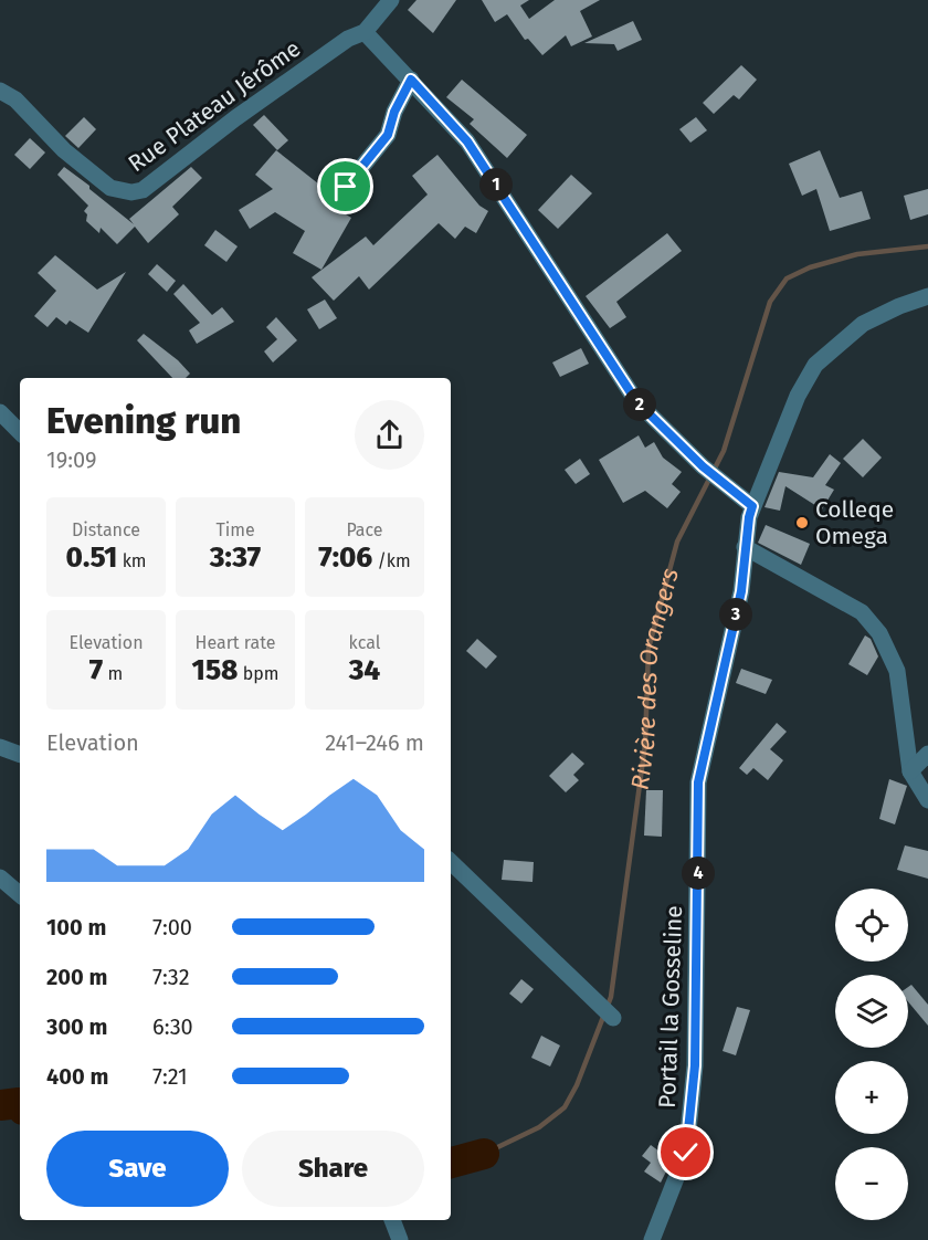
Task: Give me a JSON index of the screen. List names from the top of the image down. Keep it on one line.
{"streets":{"street":["Rue Plateau Jérôme","Portail la Gosseline"]},"water":["Rivière des Orangers"],"places":["Colleqe Omega"],"page":{"pins":["1","2","3","4"],"heading":["Evening run","19:09"],"stats":[["Distance","0.51 km"],["Time","3:37"],["Pace","7:06 /km"],["Elevation","7 m"],["Heart rate","158 bpm"],["kcal","34"]],"chart":["Elevation","241–246 m"],"map_buttons":["+","−"],"list":[{"name":"100 m","note":"7:00"},{"name":"200 m","note":"7:32"},{"name":"300 m","note":"6:30"},{"name":"400 m","note":"7:21"}],"buttons":["Save","Share"]}}
